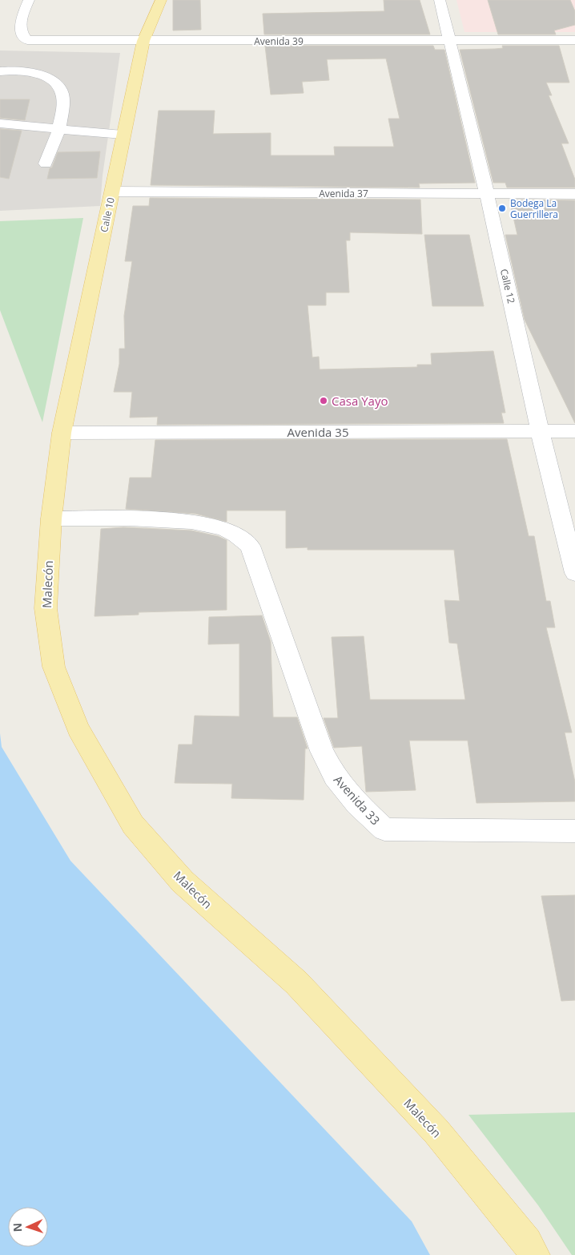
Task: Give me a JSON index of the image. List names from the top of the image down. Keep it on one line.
{"streets":{"main road":["Calle 10","Malecón"],"street":["Avenida 39","Avenida 37","Calle 12","Avenida 35","Avenida 33"]},"crossings":[["Avenida 39","Calle 10"],["Avenida 39","Calle 12"],["Avenida 37","Calle 10"],["Avenida 37","Calle 12"],["Calle 10","Avenida 35"],["Calle 10","Malecón"],["Calle 12","Avenida 35"],["Avenida 35","Malecón"],["Malecón","Avenida 33"]],"places":["Bodega La Guerrillera","Casa Yayo"],"north":"left"}
